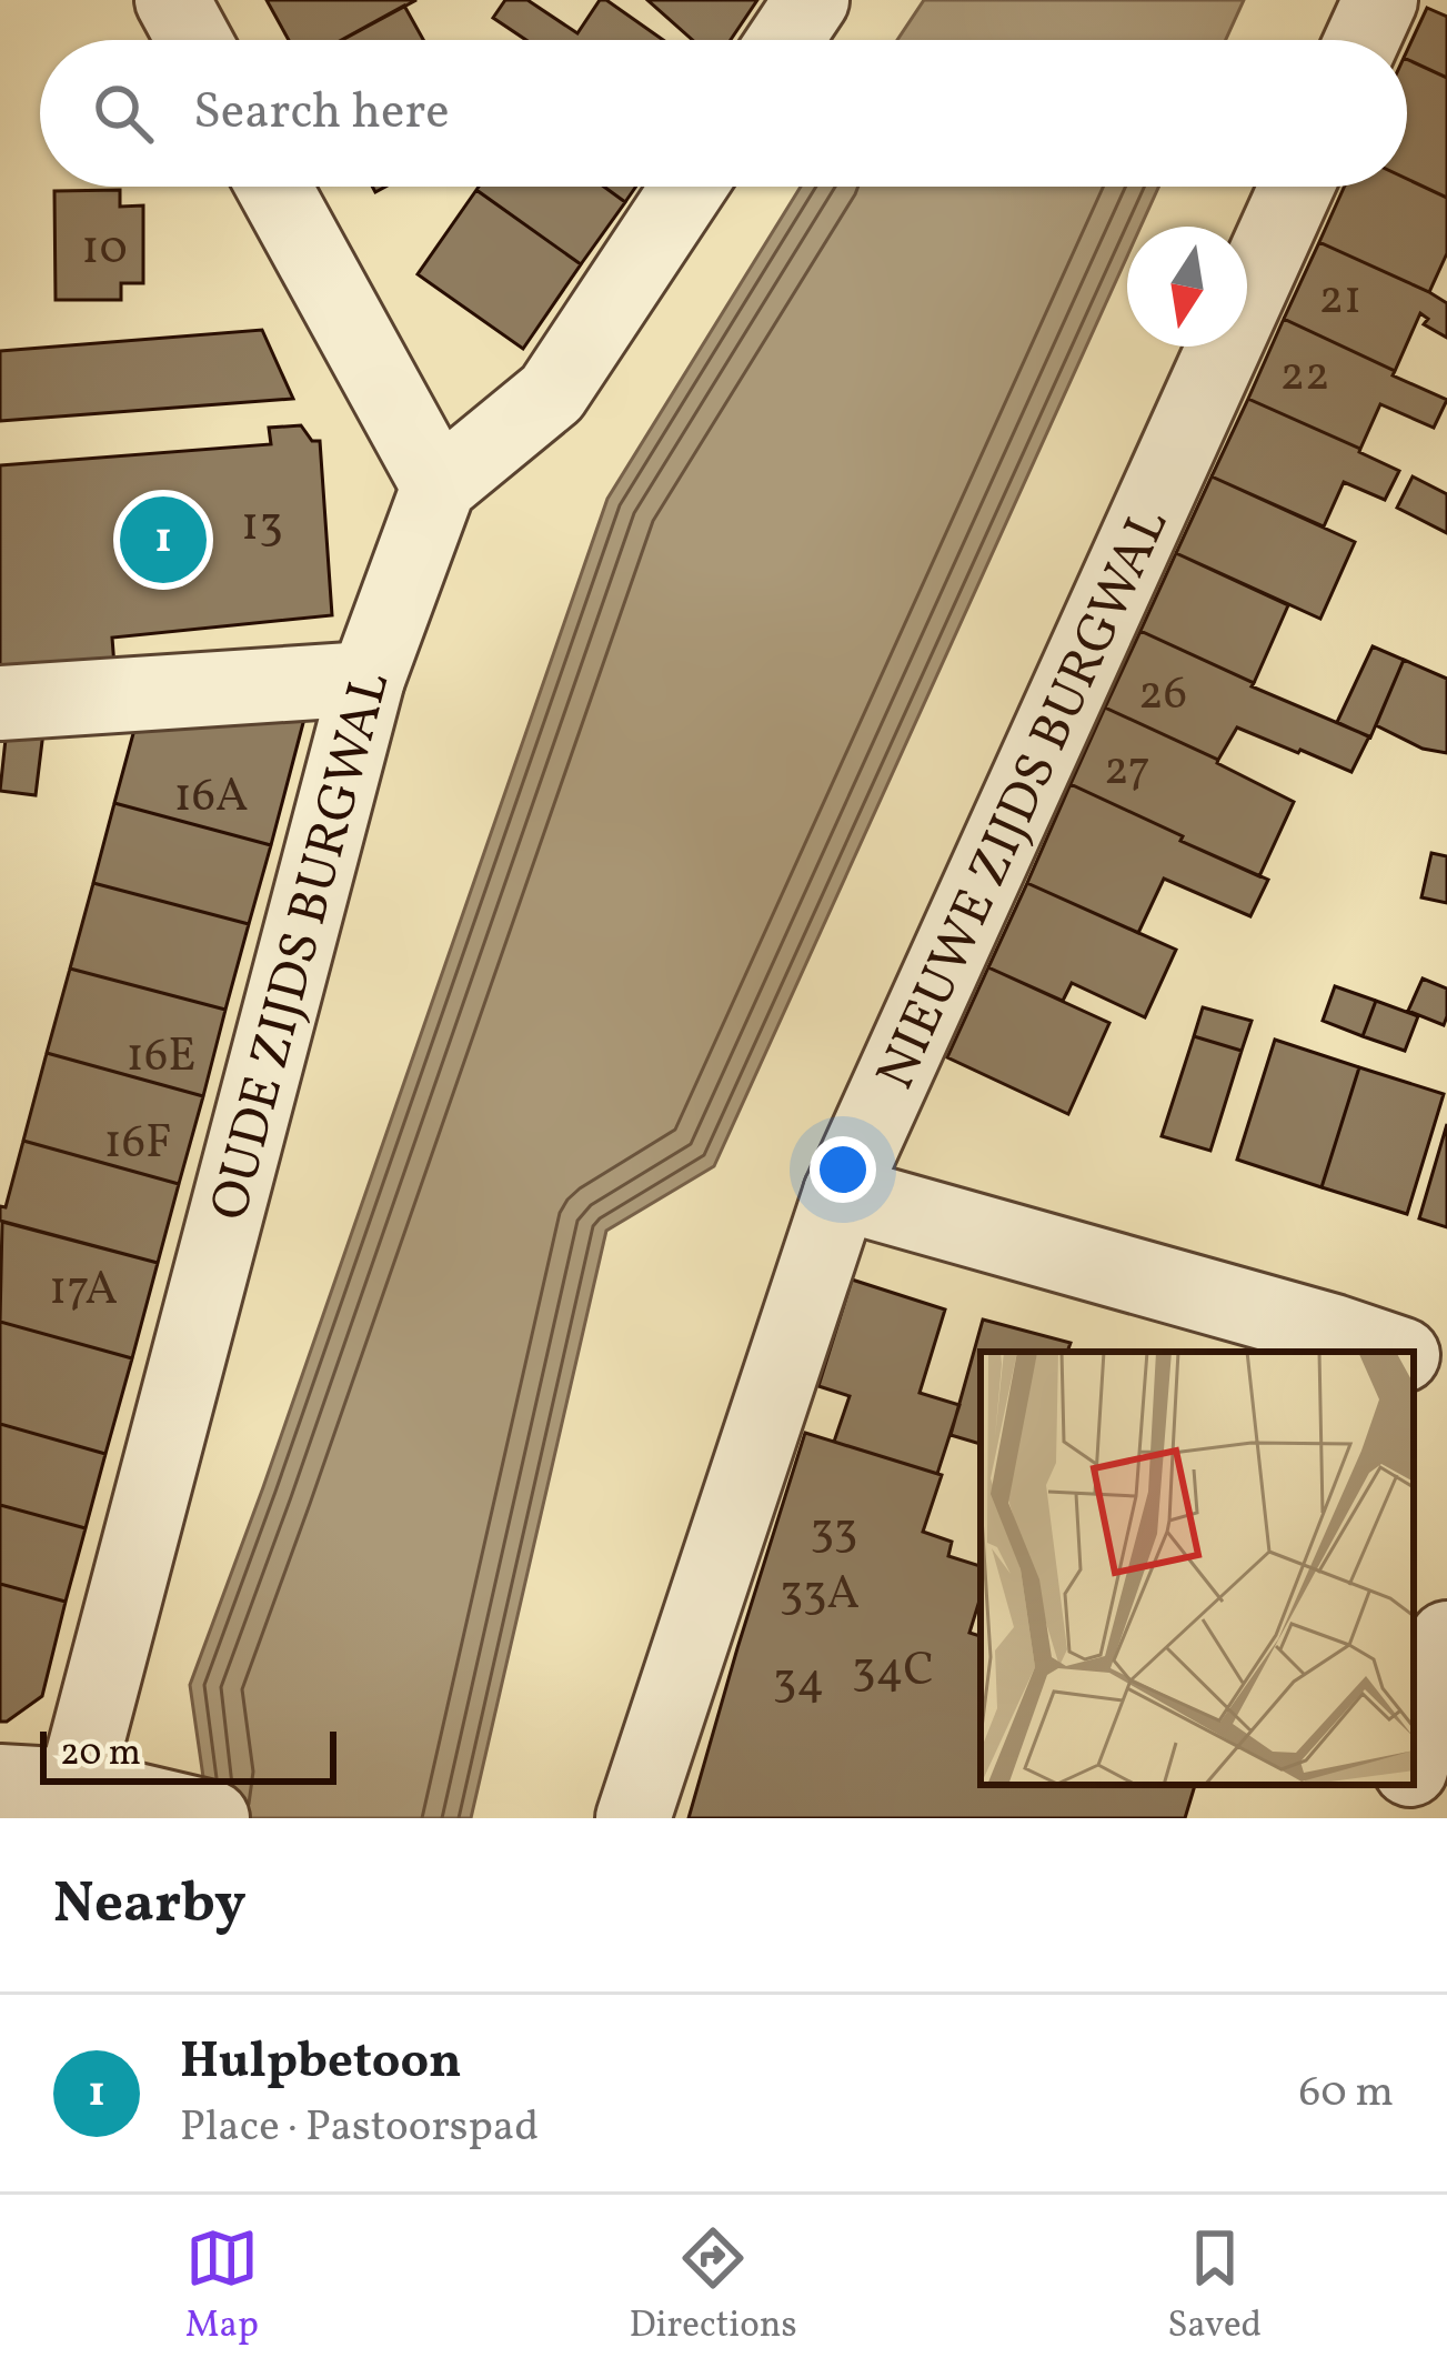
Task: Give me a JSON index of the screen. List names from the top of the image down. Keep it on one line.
{"streets":{"street":["NIEUWE ZIJDS BURGWAL","OUDE ZIJDS BURGWAL"]},"house_numbers":["10","21","22","13","26","27","16A","16E","16F","17A","33","33A","34C","34"],"scale_bar":"20 m","north":"bottom","page":{"search":"Search here","pins":"1","scale":"20 m","heading":"Nearby","list":[{"mark":"1","name":"Hulpbetoon","note":"Place · Pastoorspad","value":"60 m"}],"nav":["Map","Directions","Saved"]}}
